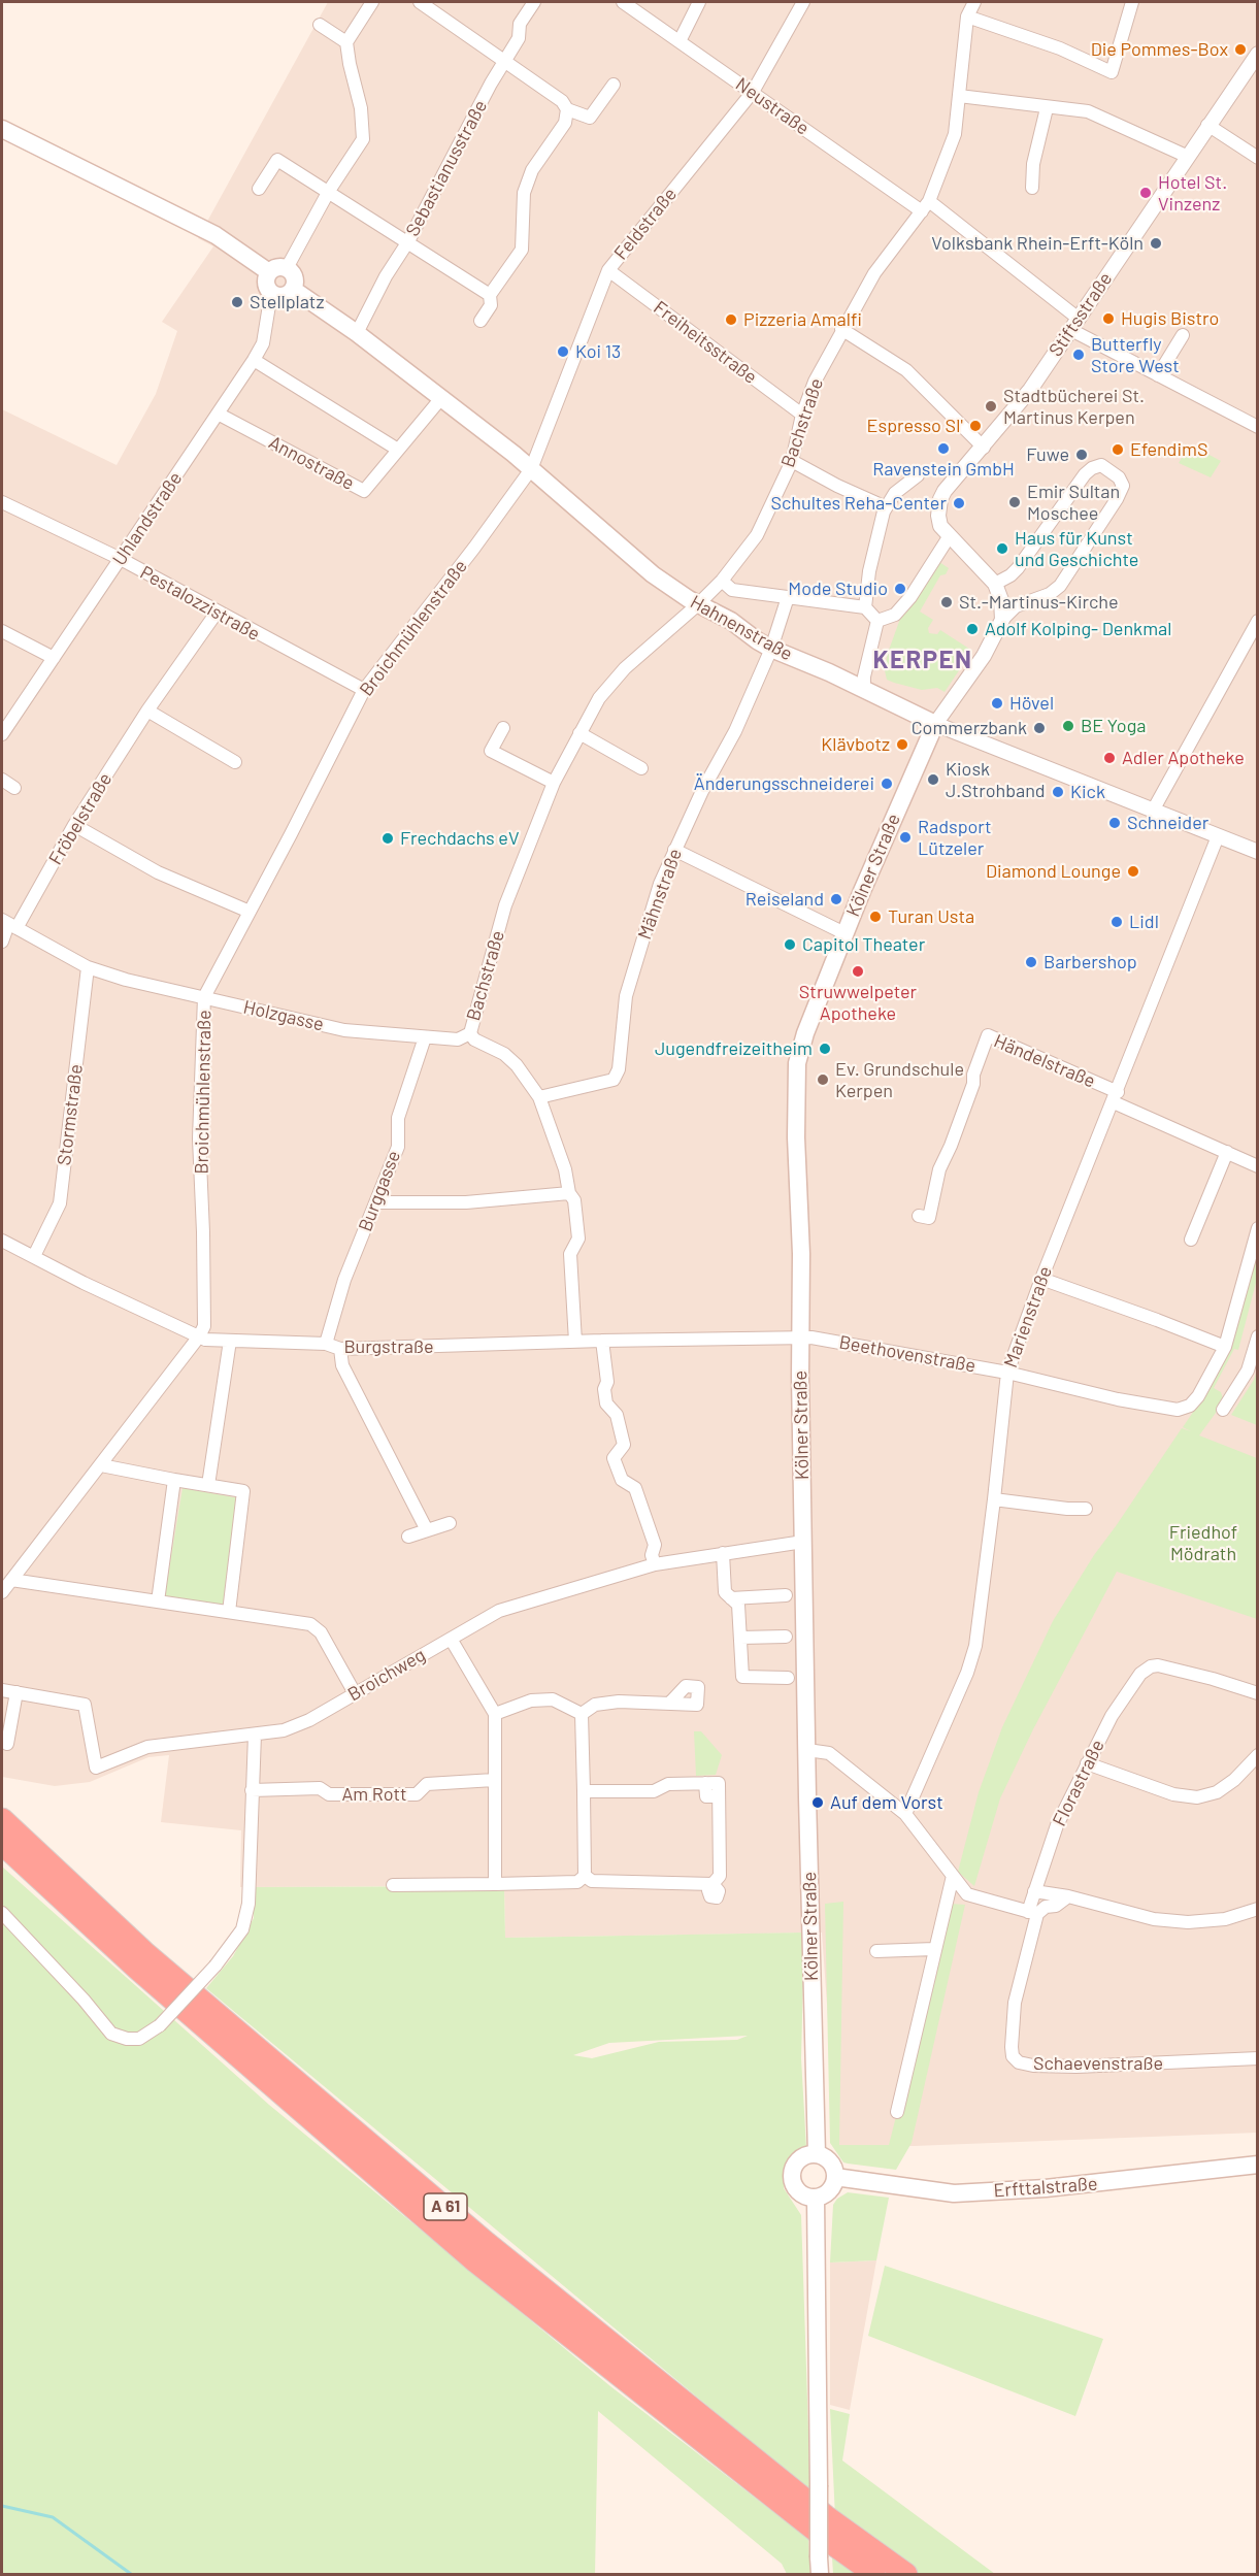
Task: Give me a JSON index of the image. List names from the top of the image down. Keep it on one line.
{"streets":{"highway":["A 61"],"main road":["Hahnenstraße","Kölner Straße","Erfttalstraße"],"street":["Neustraße","Sebastianusstraße","Feldstraße","Stiftsstraße","Freiheitsstraße","Bachstraße","Annostraße","Uhlandstraße","Pestalozzistraße","Broichmühlenstraße","Fröbelstraße","Mähnstraße","Holzgasse","Händelstraße","Stormstraße","Burggasse","Marienstraße","Burgstraße","Beethovenstraße","Broichweg","Florastraße","Am Rott","Schaevenstraße"]},"crossings":[["Neustraße","Feldstraße"],["Neustraße","Stiftsstraße"],["Neustraße","Bachstraße"],["Sebastianusstraße","Hahnenstraße"],["Feldstraße","Freiheitsstraße"],["Feldstraße","Broichmühlenstraße"],["Feldstraße","Hahnenstraße"],["Freiheitsstraße","Bachstraße"],["Bachstraße","Hahnenstraße"],["Bachstraße","Mähnstraße"],["Bachstraße","Holzgasse"],["Bachstraße","Burgstraße"],["Annostraße","Uhlandstraße"],["Annostraße","Hahnenstraße"],["Uhlandstraße","Pestalozzistraße"],["Uhlandstraße","Hahnenstraße"],["Pestalozzistraße","Broichmühlenstraße"],["Pestalozzistraße","Fröbelstraße"],["Broichmühlenstraße","Hahnenstraße"],["Broichmühlenstraße","Holzgasse"],["Broichmühlenstraße","Burgstraße"],["Hahnenstraße","Kölner Straße"],["Hahnenstraße","Mähnstraße"],["Hahnenstraße","Marienstraße"],["Fröbelstraße","Holzgasse"],["Kölner Straße","Burgstraße"],["Kölner Straße","Beethovenstraße"],["Kölner Straße","Broichweg"],["Kölner Straße","Erfttalstraße"],["Holzgasse","Stormstraße"],["Holzgasse","Burggasse"],["Händelstraße","Marienstraße"],["Stormstraße","Burgstraße"],["Burggasse","Burgstraße"],["Marienstraße","Beethovenstraße"],["Burgstraße","Beethovenstraße"],["Florastraße","Schaevenstraße"]],"districts":["KERPEN"],"parks":["Friedhof Mödrath"],"places":["Die Pommes-Box","Hotel St. Vinzenz","Volksbank Rhein-Erft-Köln","Stellplatz","Hugis Bistro","Pizzeria Amalfi","Koi 13","Butterfly Store West","Stadtbücherei St. Martinus Kerpen","Espresso SI'","Ravenstein GmbH","EfendimS","Fuwe","Emir Sultan Moschee","Schultes Reha-Center","Haus für Kunst und Geschichte","Mode Studio","St.-Martinus-Kirche","Adolf Kolping- Denkmal","Hövel","BE Yoga","Commerzbank","Klävbotz","Adler Apotheke","Kiosk J.Strohband","Änderungsschneiderei","Kick","Schneider","Radsport Lützeler","Frechdachs eV","Diamond Lounge","Reiseland","Turan Usta","Lidl","Capitol Theater","Barbershop","Struwwelpeter Apotheke","Jugendfreizeitheim","Ev. Grundschule Kerpen","Auf dem Vorst"]}
